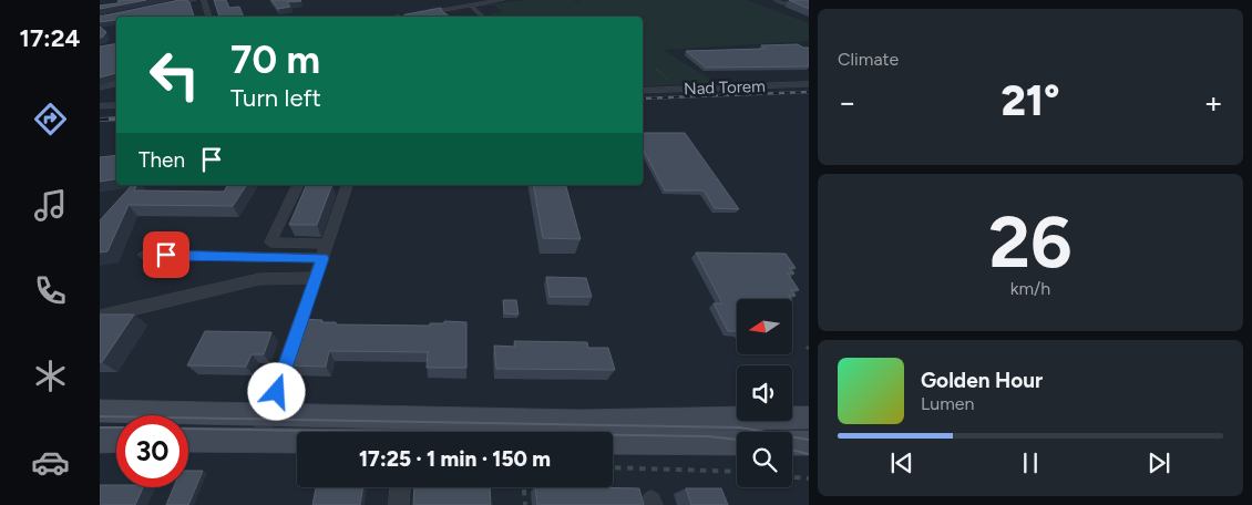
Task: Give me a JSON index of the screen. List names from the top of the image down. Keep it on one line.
{"streets":{"street":["Nad Torem"]},"north":"left","page":{"tabs":"17:24","tile":["Climate",["26","km/h"]],"turn":["70 m","Turn left"],"heat":["−","21°","+"],"then":"Then","song":["Golden Hour","Lumen"],"limit":"30","trip":"17:25 · 1 min · 150 m"}}
